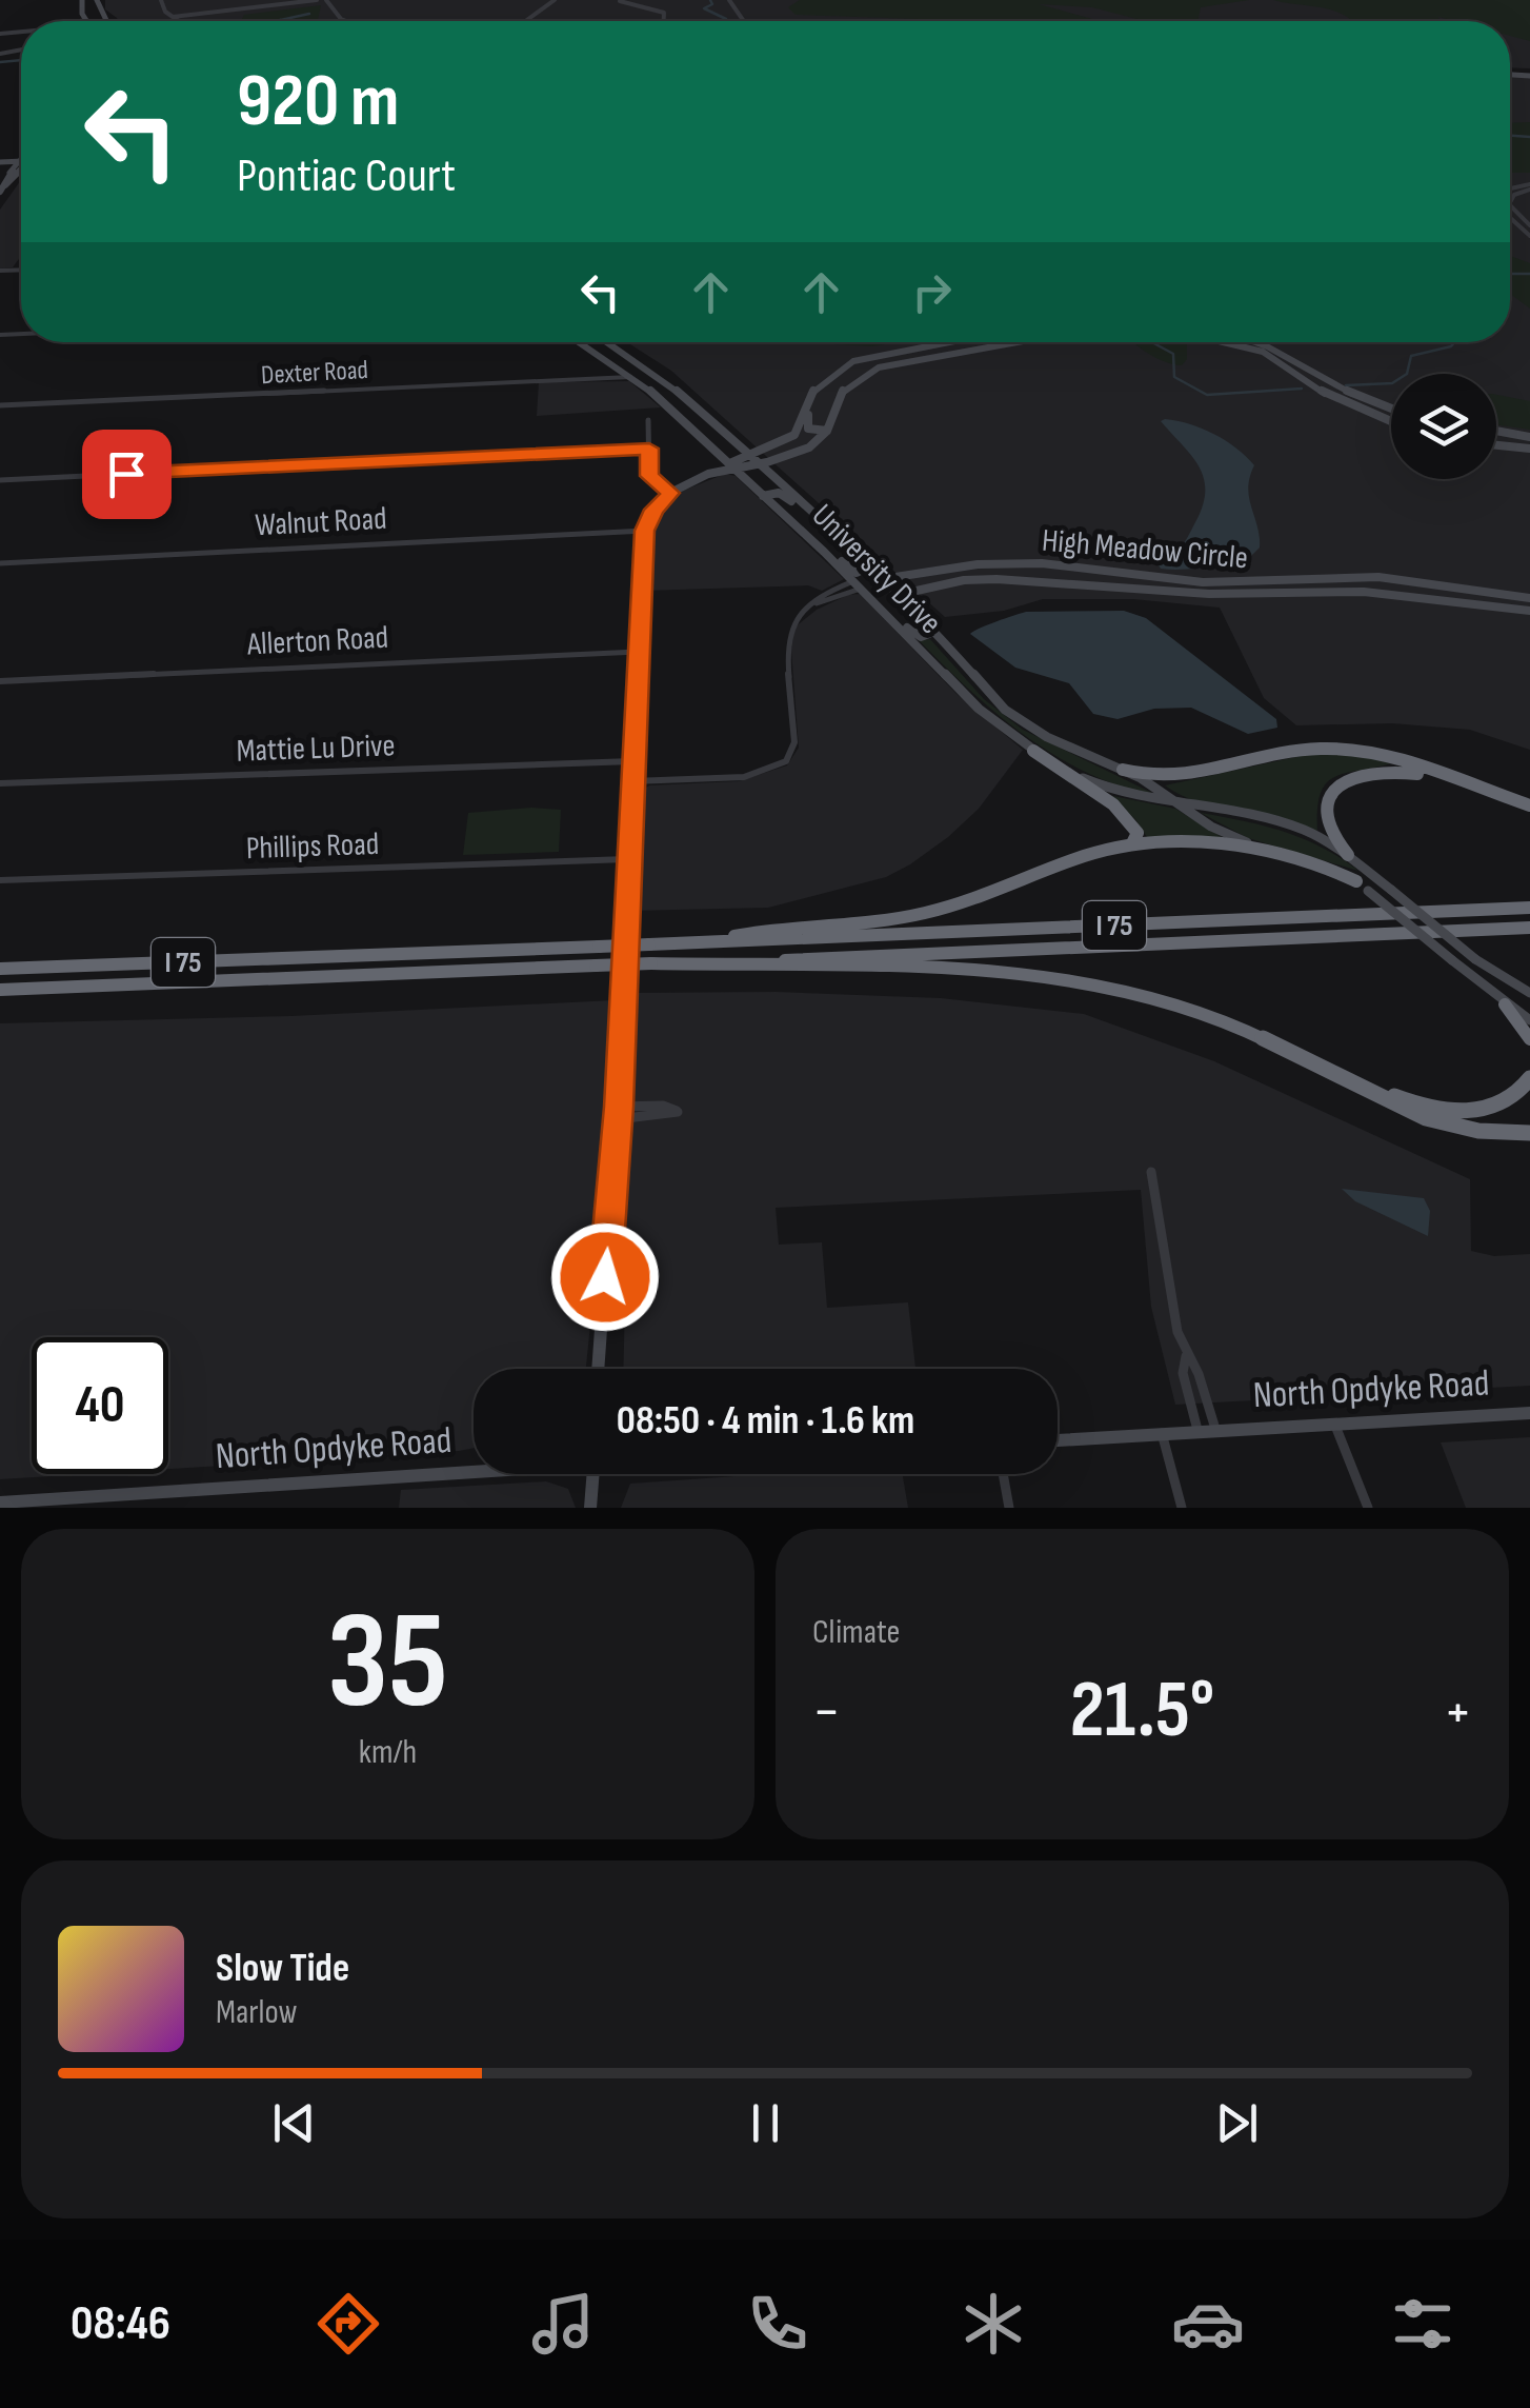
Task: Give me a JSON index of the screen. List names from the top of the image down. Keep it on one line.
{"streets":{"highway":["I 75"],"main road":["High Meadow Circle","University Drive","North Opdyke Road"],"street":["Dexter Road","Walnut Road","Allerton Road","Mattie Lu Drive","Phillips Road"]},"crossings":[["Dexter Road","University Drive"],["High Meadow Circle","University Drive"]],"page":{"turn":["920 m","Pontiac Court"],"limit":"40","trip":"08:50 · 4 min · 1.6 km","tile":[["35","km/h"],"Climate"],"heat":["−","21.5°","+"],"song":["Slow Tide","Marlow"],"tabs":"08:46"}}
